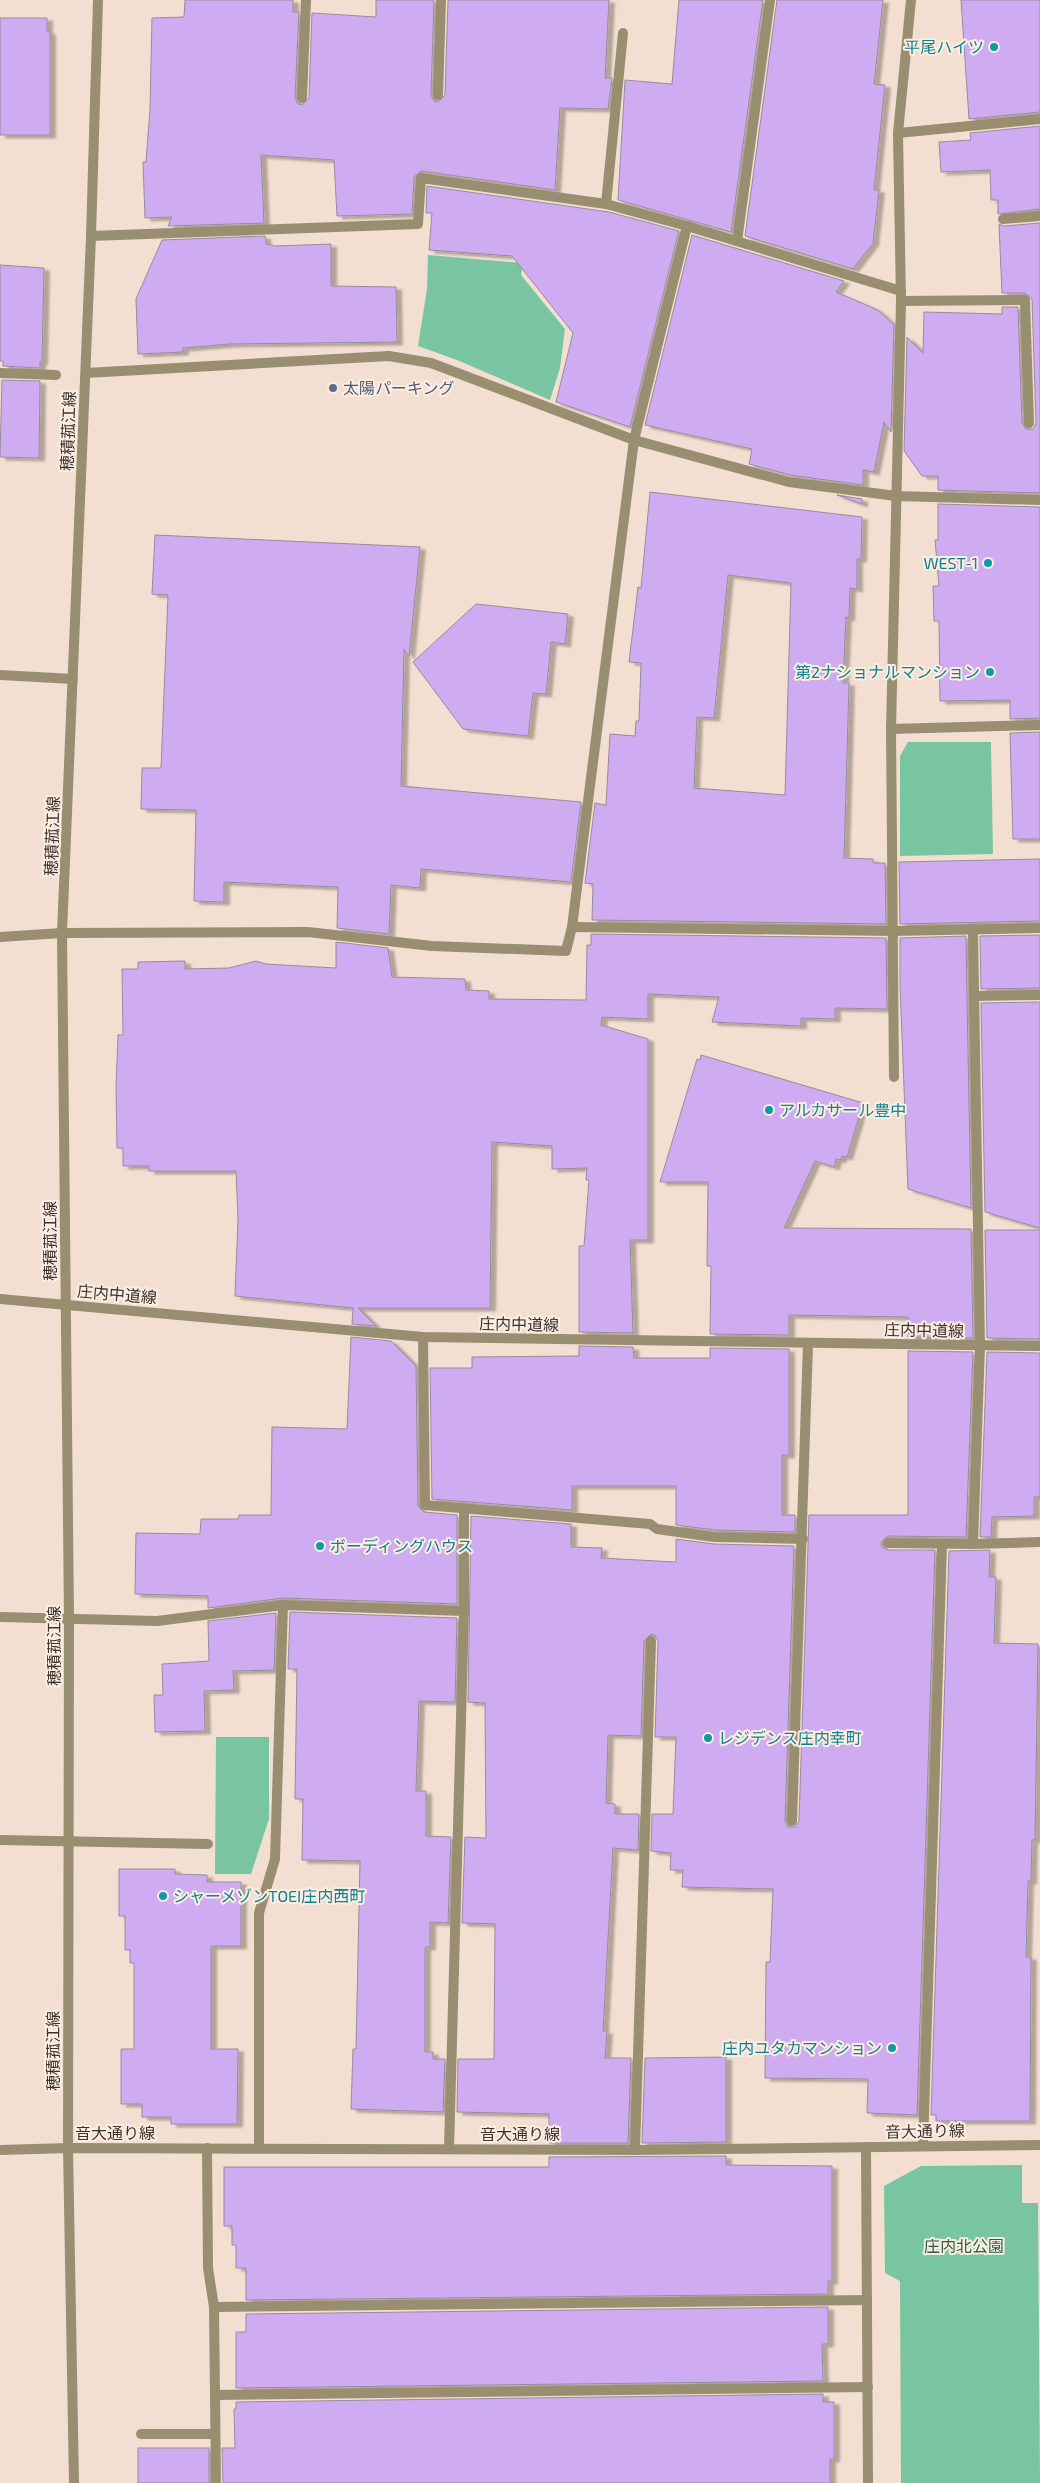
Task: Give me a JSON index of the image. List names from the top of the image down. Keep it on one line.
{"streets":{"street":["穂積菰江線","庄内中道線","音大通り線"]},"crossings":[["穂積菰江線","庄内中道線"],["穂積菰江線","音大通り線"]],"parks":["庄内北公園"],"places":["平尾ハイツ","太陽パーキング","WEST-1","第2ナショナルマンション","アルカサール豊中","ボーディングハウス","レジデンス庄内幸町","シャーメゾンTOEI庄内西町","庄内ユタカマンション"]}
